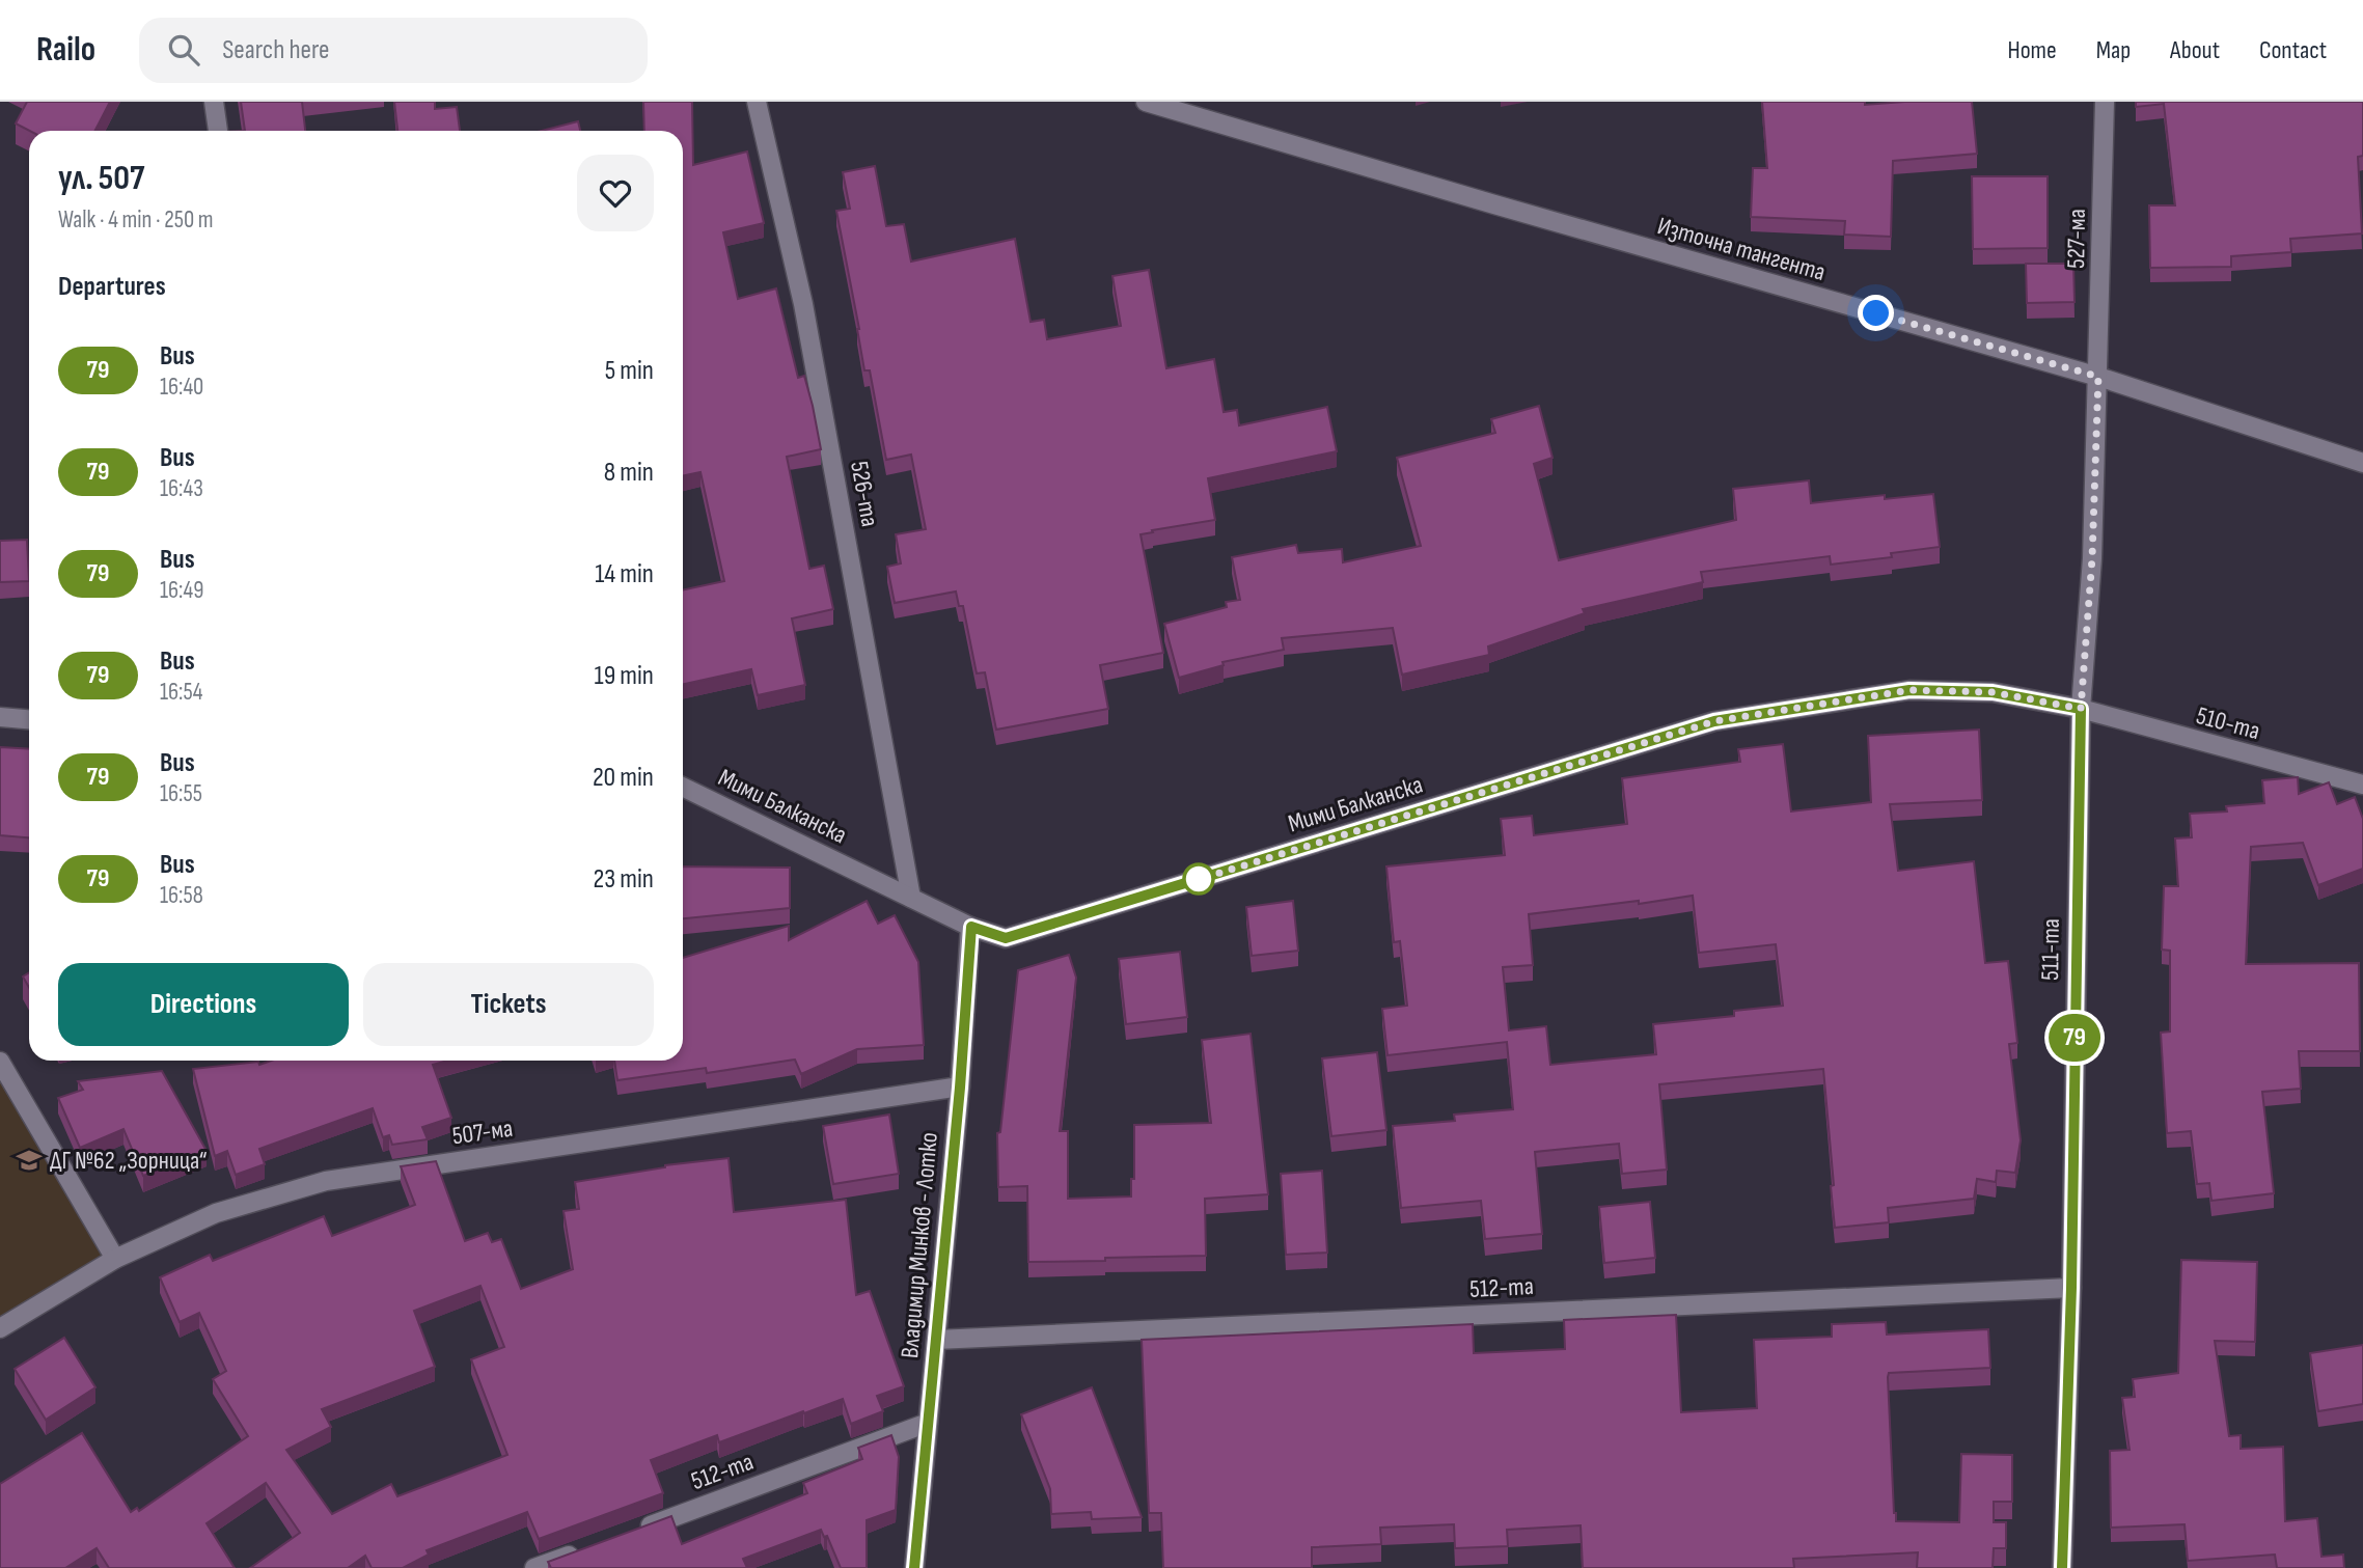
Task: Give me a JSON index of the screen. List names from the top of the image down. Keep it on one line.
{"streets":{"street":["527-ма","Източна тангента","526-та","510-та","Мими Балканска","511-та","507-ма","Владимир Минков - Лотко","512-та"]},"crossings":[["527-ма","Източна тангента"],["527-ма","511-та"],["Източна тангента","511-та"],["526-та","Мими Балканска"],["510-та","Мими Балканска"],["510-та","511-та"],["Мими Балканска","511-та"],["Мими Балканска","Владимир Минков - Лотко"],["511-та","512-та"],["507-ма","Владимир Минков - Лотко"],["Владимир Минков - Лотко","512-та"]],"places":{"school or university":["ДГ №62 „Зорница“"]},"lines":["bus line 79"],"page":{"header":"Railo","search":"Search here","nav":["Home","Map","About","Contact"],"on_map":"79","heading":[["ул. 507","Walk · 4 min · 250 m"],"Departures"],"list":[{"mark":"79","name":"Bus","note":"16:40","value":"5 min"},{"mark":"79","name":"Bus","note":"16:43","value":"8 min"},{"mark":"79","name":"Bus","note":"16:49","value":"14 min"},{"mark":"79","name":"Bus","note":"16:54","value":"19 min"},{"mark":"79","name":"Bus","note":"16:55","value":"20 min"},{"mark":"79","name":"Bus","note":"16:58","value":"23 min"}],"buttons":["Directions","Tickets"]}}
